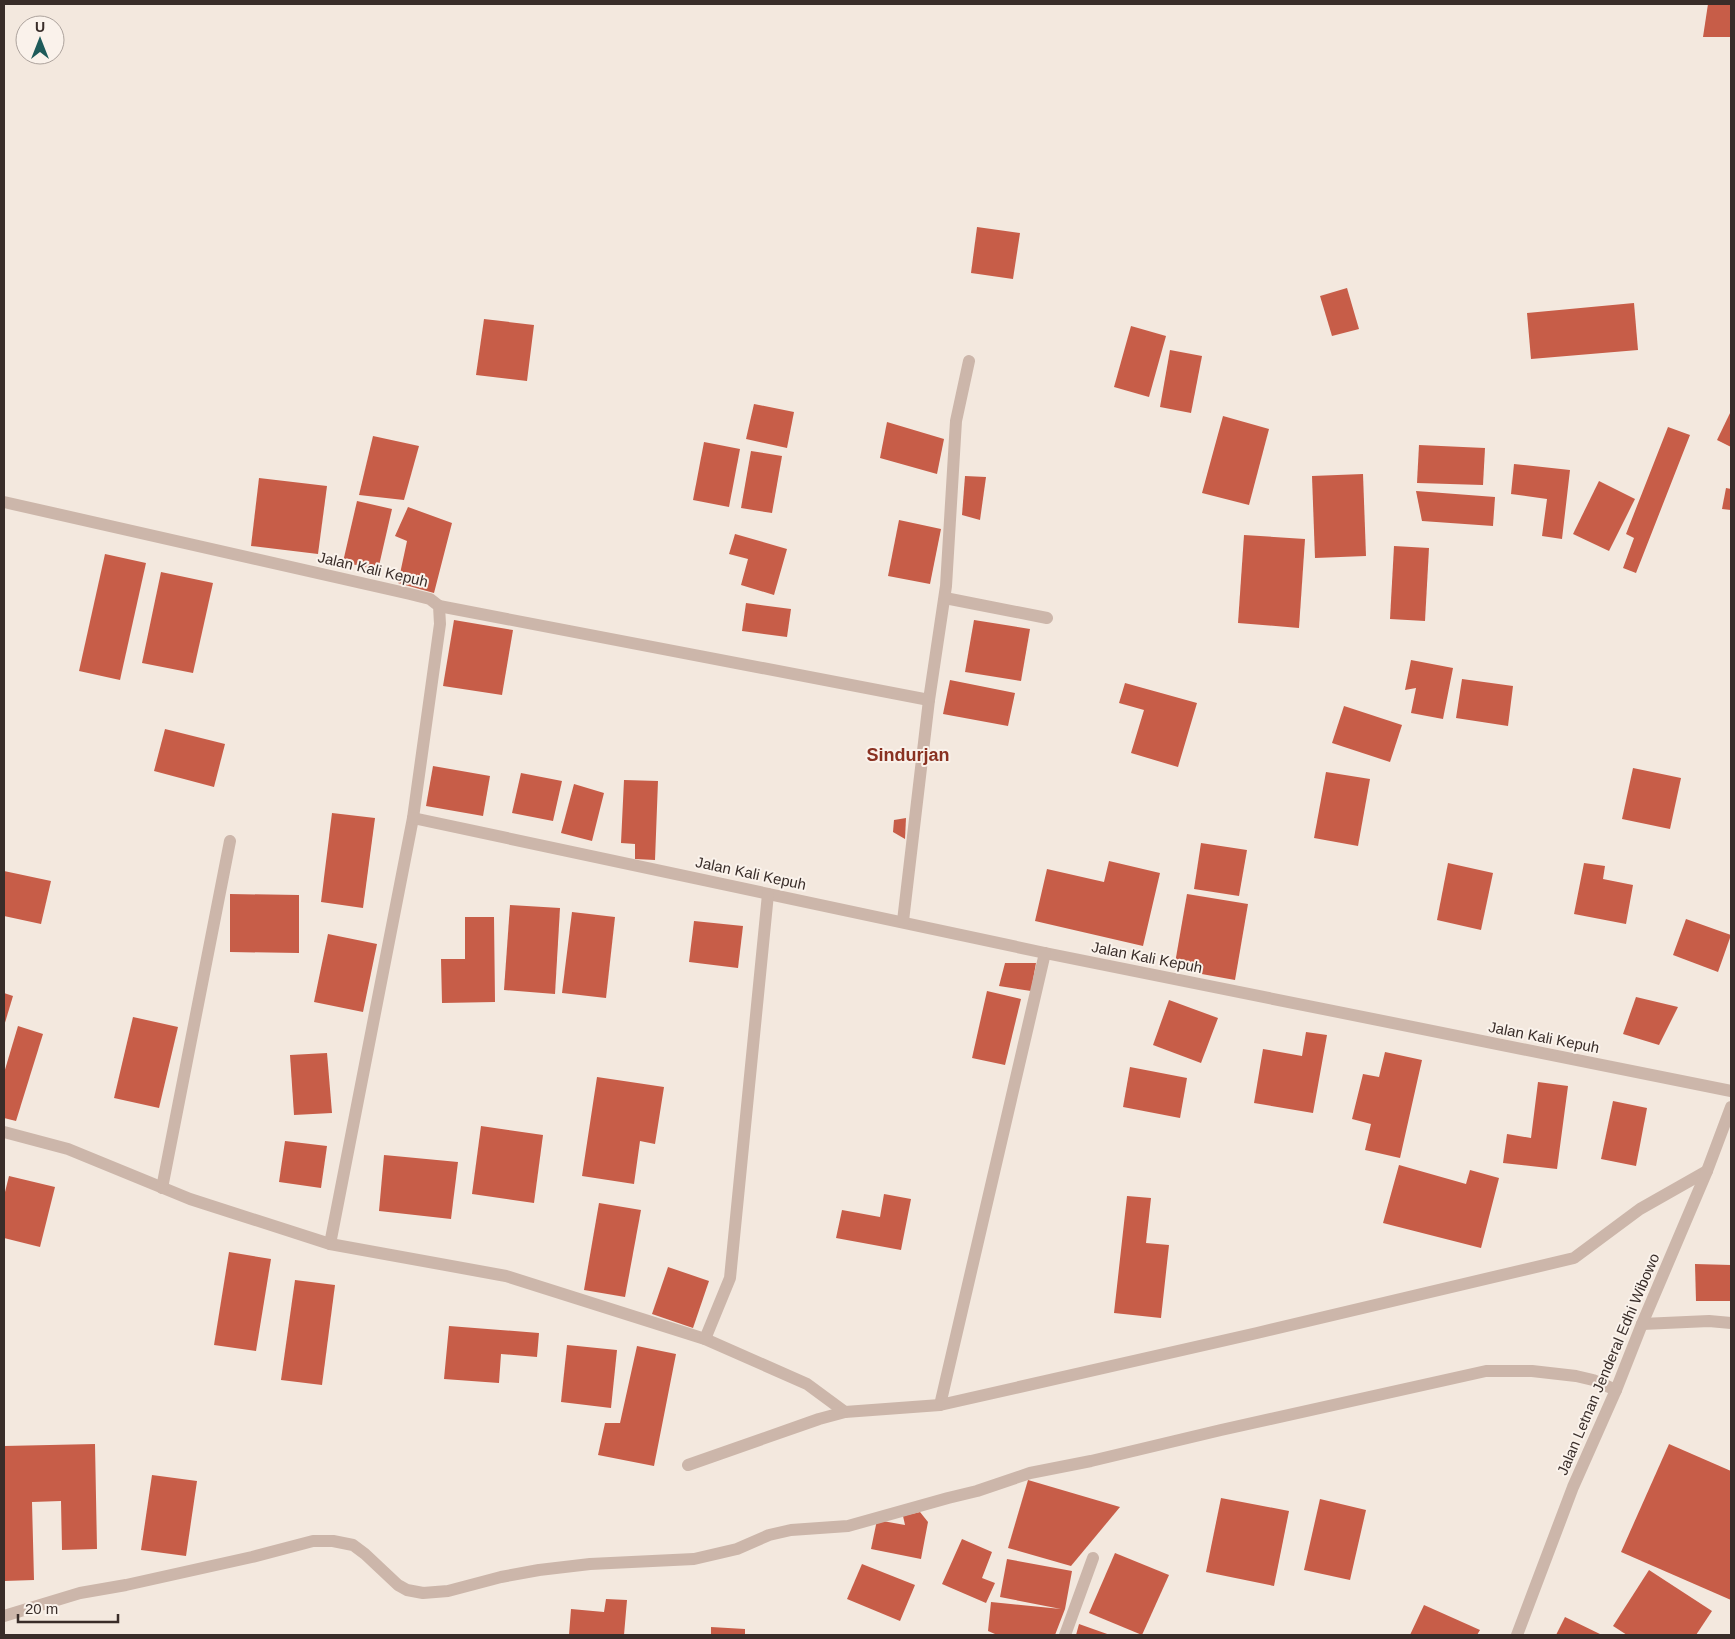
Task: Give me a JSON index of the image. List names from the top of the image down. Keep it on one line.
{"streets":{"street":["Jalan Kali Kepuh","Jalan Letnan Jenderal Edhi Wibowo"]},"districts":["Sindurjan"],"scale_bar":"20 m","north":"top"}
